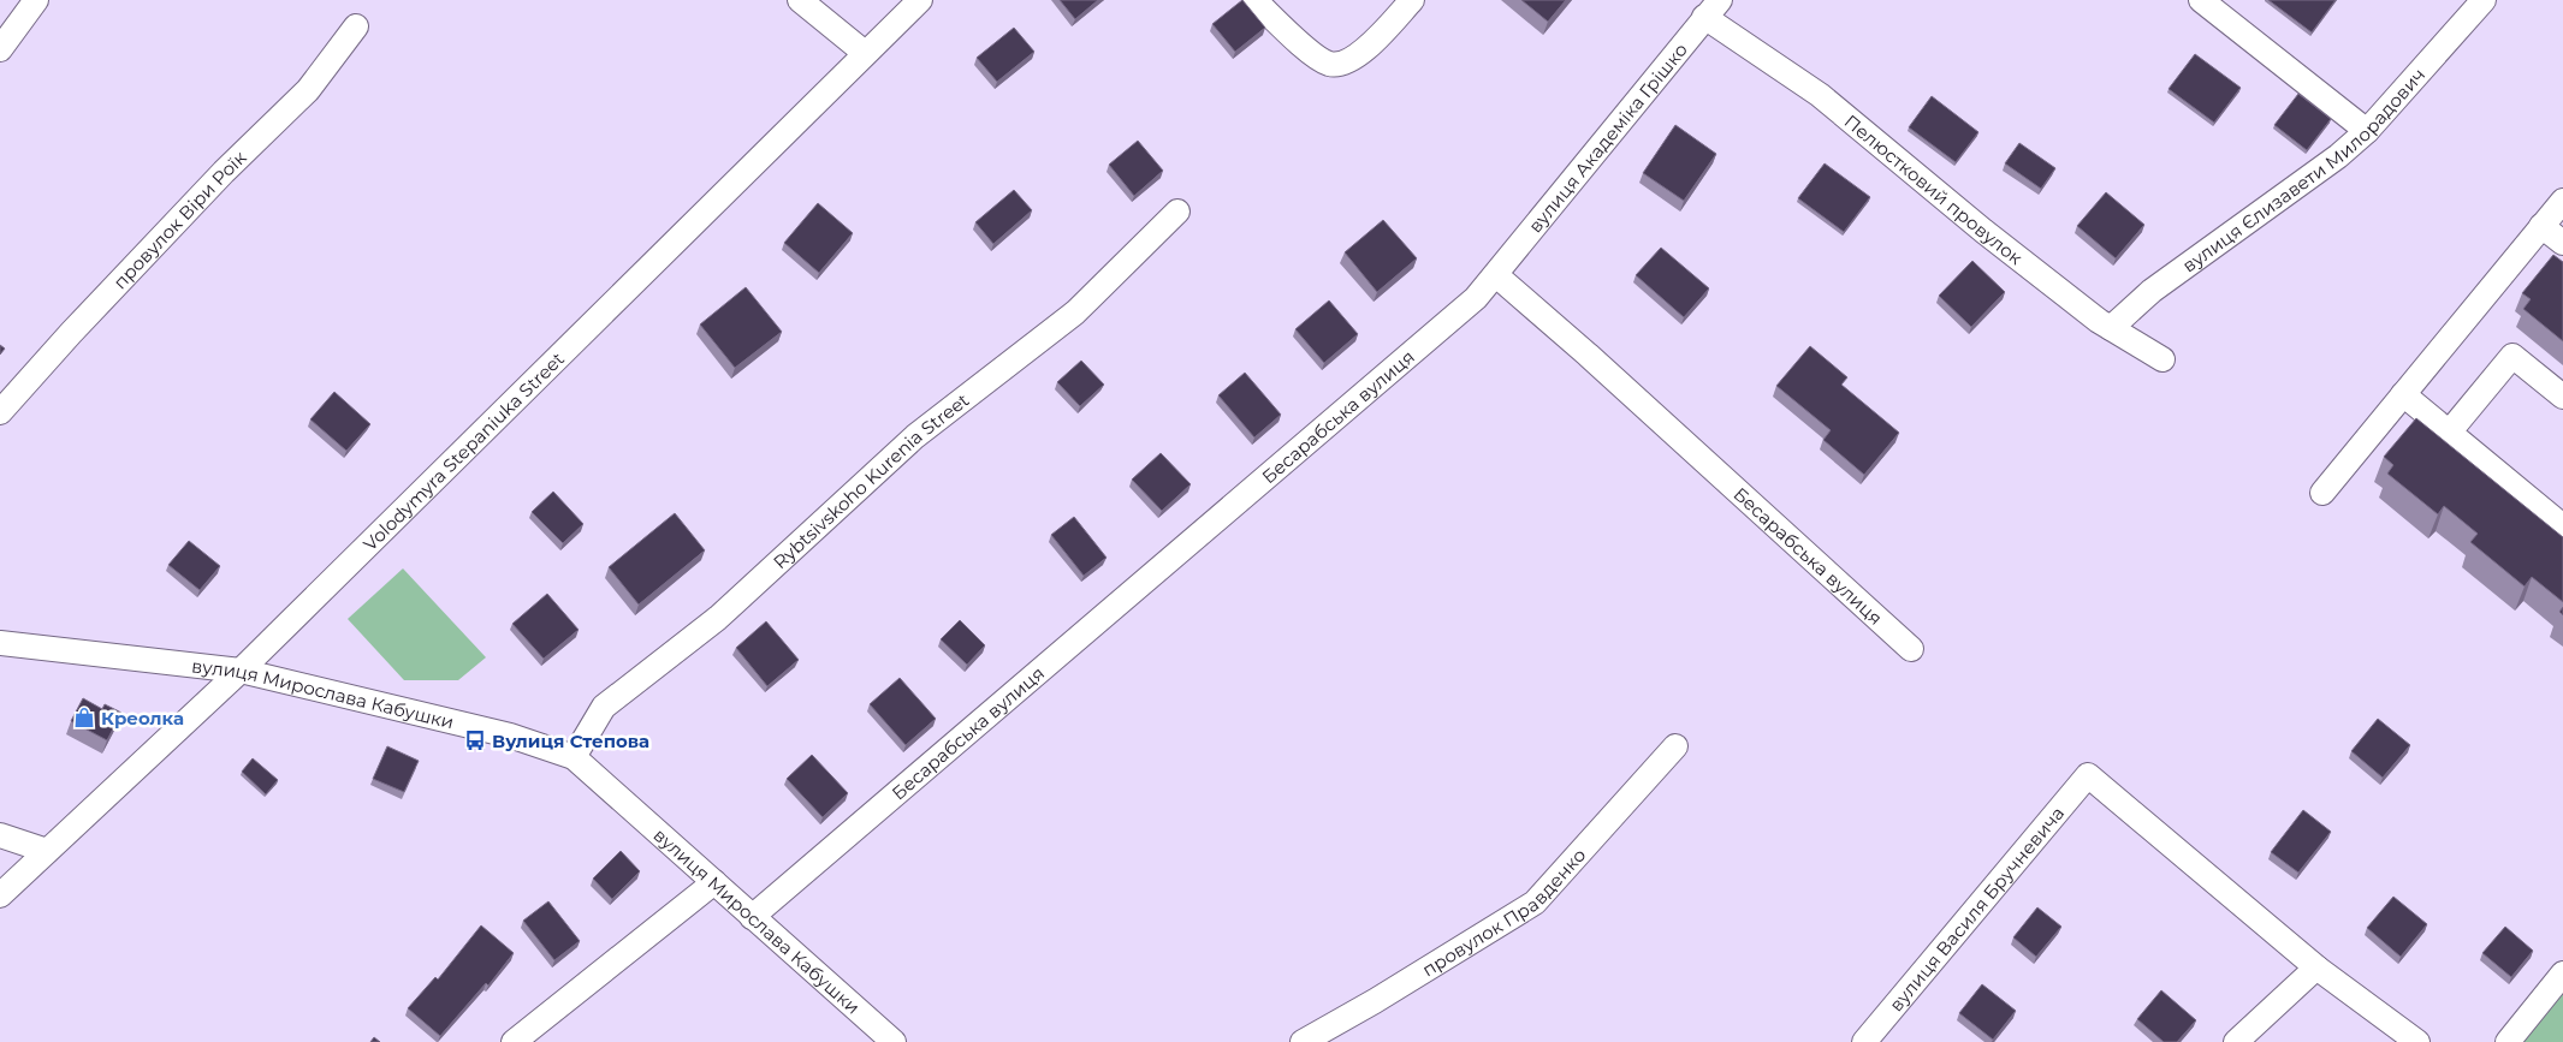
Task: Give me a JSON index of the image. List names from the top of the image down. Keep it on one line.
{"streets":{"street":["вулиця Академіка Грішко","вулиця Єлизавети Милорадович","Пелюстковий провулок","провулок Віри Роїк","Бесарабська вулиця","Volodymyra Stepaniuka Street","Rybtsivskoho Kurenia Street","вулиця Мирослава Кабушки","вулиця Василя Бручневича","провулок Правденко"]},"crossings":[["вулиця Академіка Грішко","Пелюстковий провулок"],["вулиця Академіка Грішко","Бесарабська вулиця"],["вулиця Єлизавети Милорадович","Пелюстковий провулок"],["Бесарабська вулиця","вулиця Мирослава Кабушки"],["Volodymyra Stepaniuka Street","вулиця Мирослава Кабушки"],["Rybtsivskoho Kurenia Street","вулиця Мирослава Кабушки"]],"places":{"shop":["Креолка"],"bus stop":["Вулиця Степова"]}}
